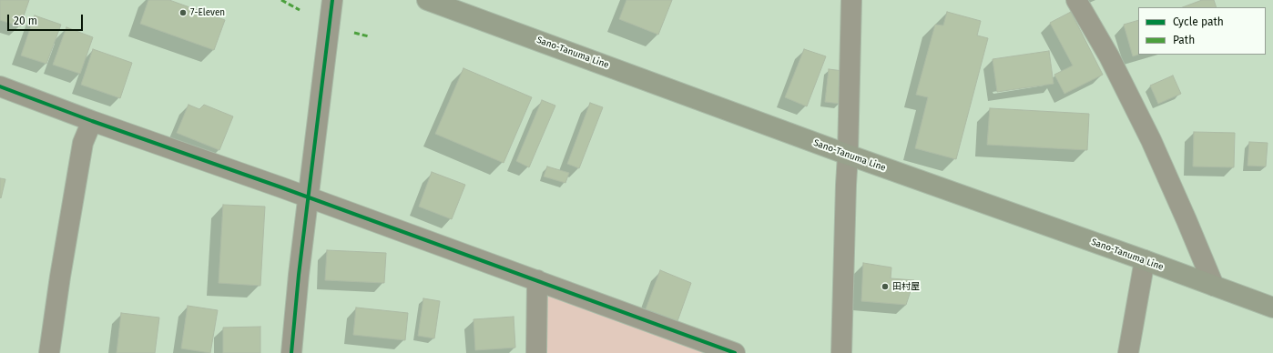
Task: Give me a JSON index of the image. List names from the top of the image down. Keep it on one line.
{"streets":{"main road":["Sano-Tanuma Line"]},"places":["7-Eleven","田村屋"],"legend":["Cycle path","Path"],"scale_bar":"20 m"}
